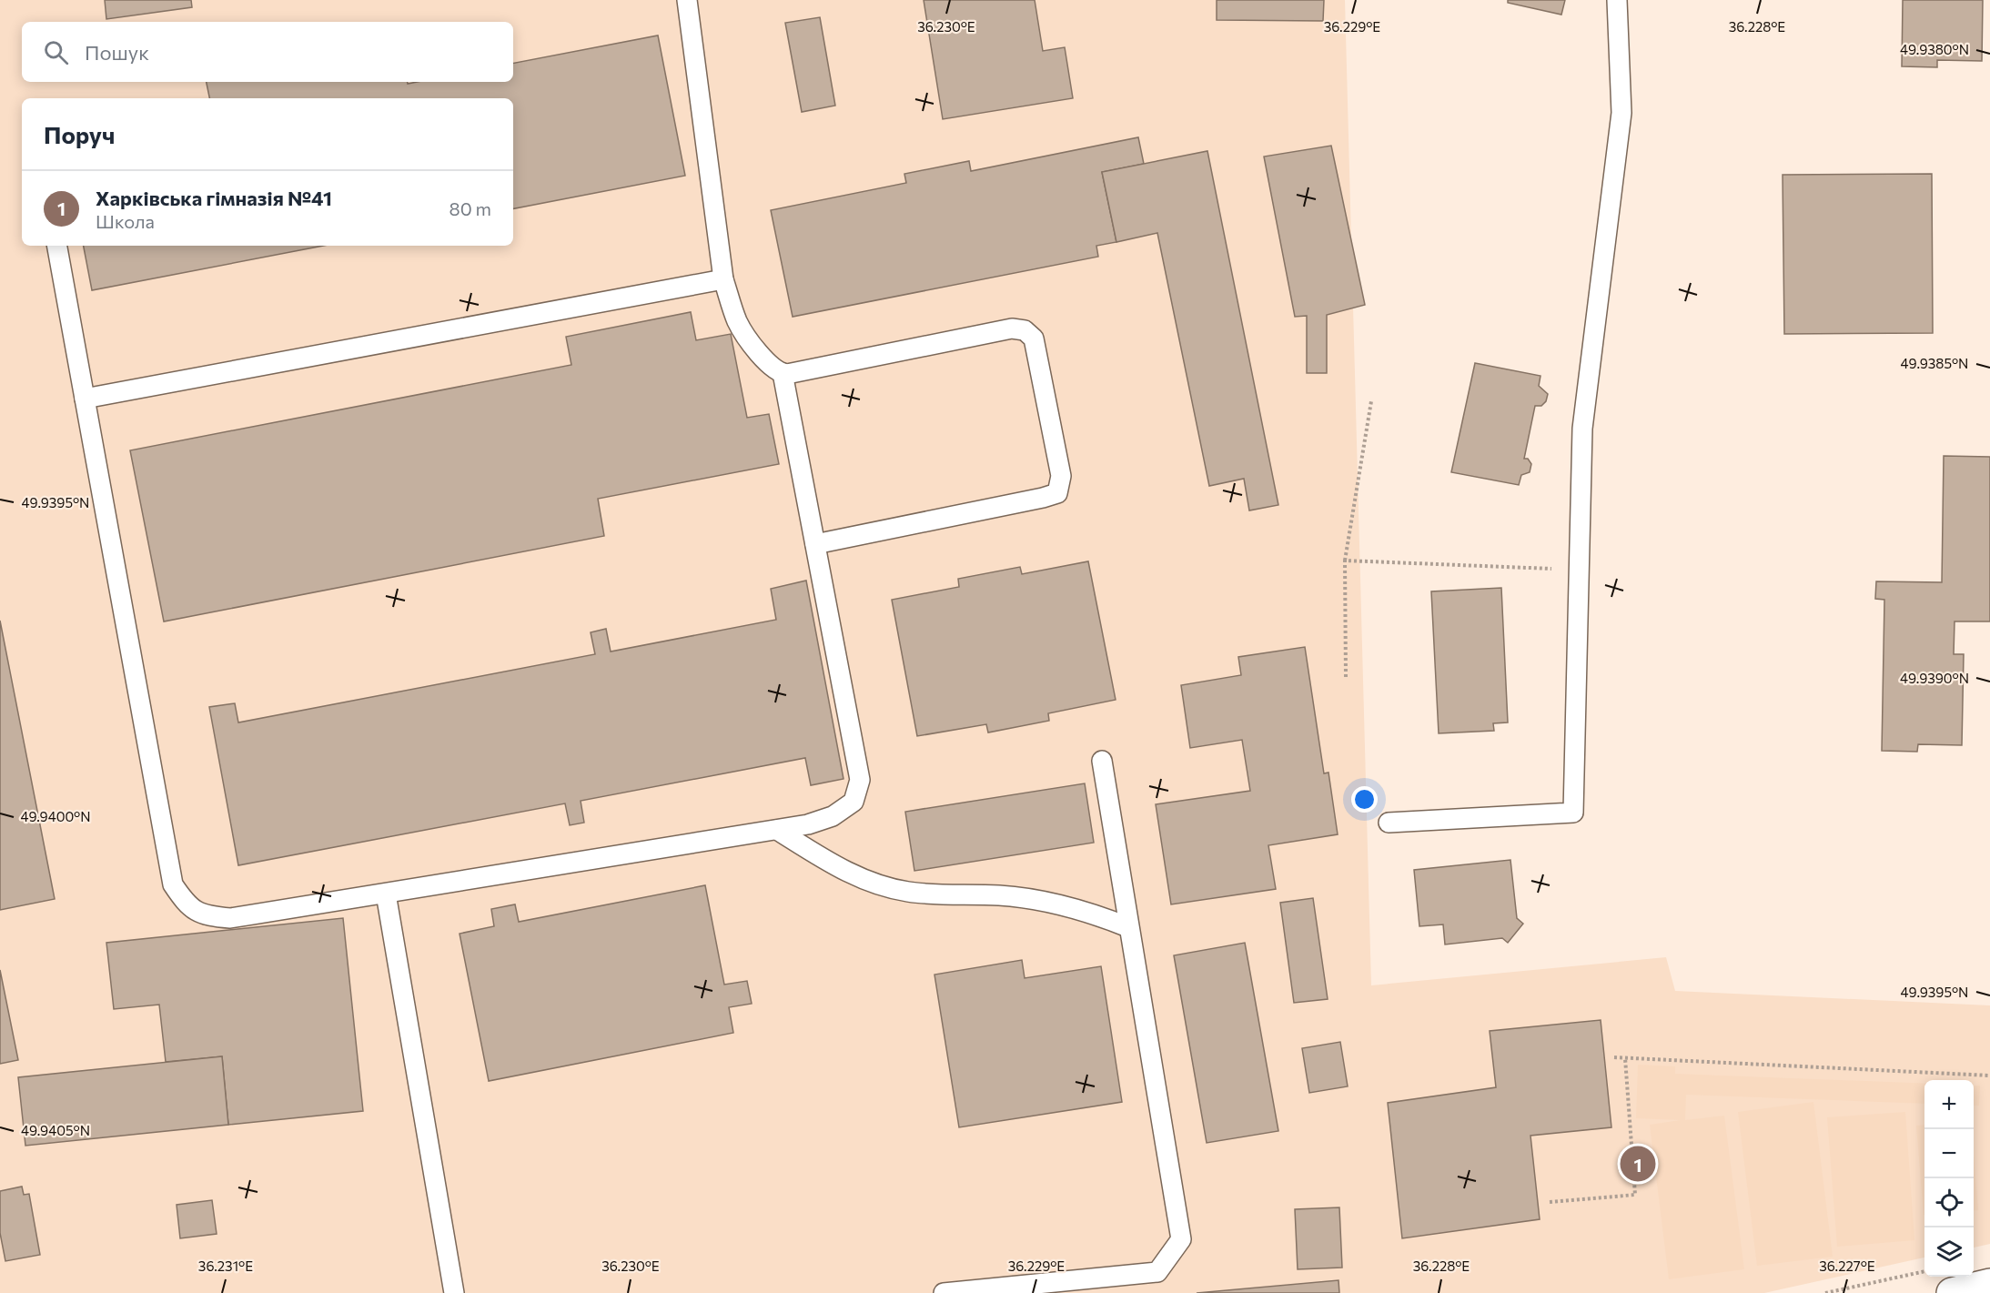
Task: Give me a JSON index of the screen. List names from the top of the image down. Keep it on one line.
{"page":{"search":"Пошук","heading":"Поруч","list":[{"mark":"1","name":"Харківська гімназія №41","note":"Школа","value":"80 m"}],"map_buttons":["+","−"],"pins":"1"},"coordinates":["36.230°E","36.229°E","36.228°E","49.9380°N","49.9385°N","49.9395°N","49.9390°N","49.9400°N","49.9405°N","36.231°E","36.227°E"]}
